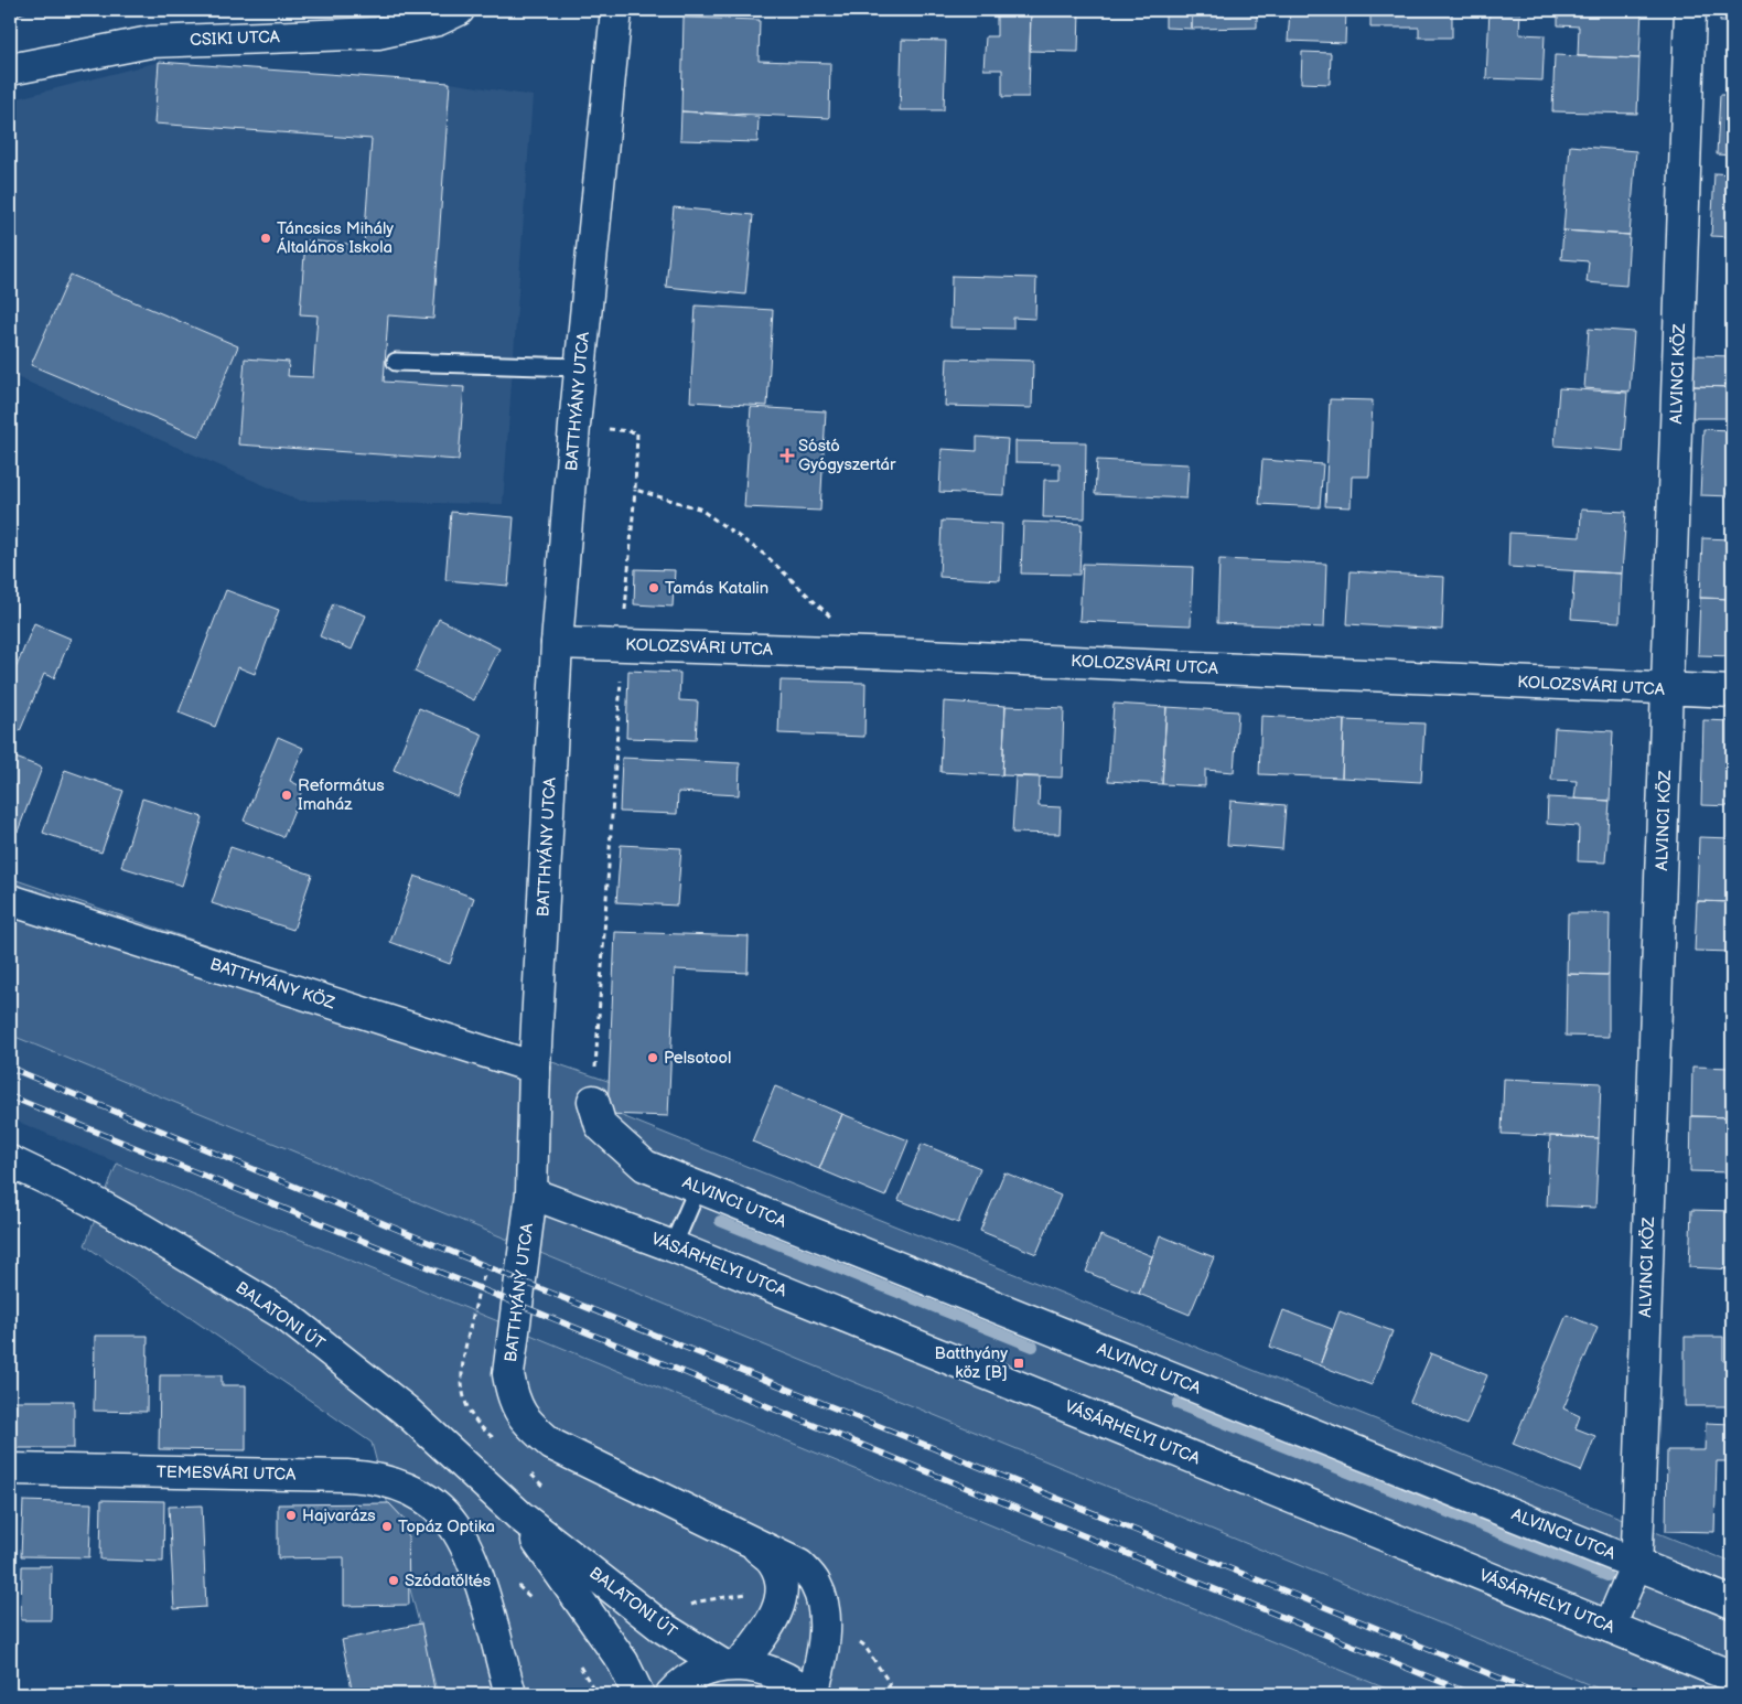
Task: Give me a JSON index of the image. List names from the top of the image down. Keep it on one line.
{"streets":{"street":["CSIKI UTCA","ALVINCI KÖZ","BATTHYÁNY UTCA","KOLOZSVÁRI UTCA","BATTHYÁNY KÖZ","ALVINCI UTCA","VÁSÁRHELYI UTCA","BALATONI ÚT","TEMESVÁRI UTCA"]},"crossings":[["ALVINCI KÖZ","KOLOZSVÁRI UTCA"],["ALVINCI KÖZ","ALVINCI UTCA"],["ALVINCI KÖZ","VÁSÁRHELYI UTCA"],["BATTHYÁNY UTCA","KOLOZSVÁRI UTCA"],["BATTHYÁNY UTCA","BATTHYÁNY KÖZ"],["BATTHYÁNY UTCA","VÁSÁRHELYI UTCA"]],"places":{"other":["Táncsics Mihály Általános Iskola","Tamás Katalin","Református Imaház","Pelsotool","Hajvarázs","Topáz Optika","Szódatöltés"],"health":["Sóstó Gyógyszertár"],"transit":["Batthyány köz [B]"]}}
